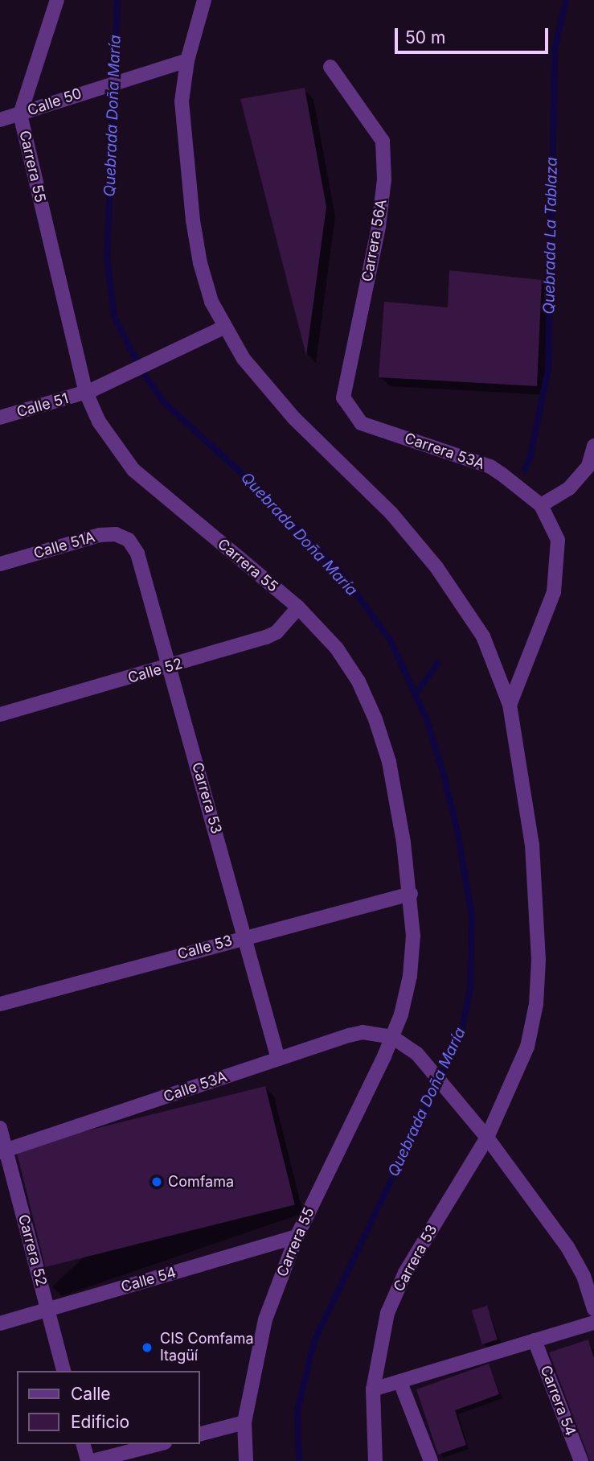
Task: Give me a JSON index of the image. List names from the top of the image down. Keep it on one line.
{"streets":{"street":["Calle 50","Carrera 55","Carrera 56A","Calle 51","Carrera 53A","Calle 51A","Calle 52","Carrera 53","Calle 53","Calle 53A","Carrera 52","Calle 54","Carrera 54"]},"crossings":[["Calle 50","Carrera 55"],["Calle 50","Carrera 53"],["Carrera 55","Calle 51"],["Carrera 55","Calle 52"],["Carrera 55","Calle 53"],["Carrera 55","Calle 53A"],["Carrera 55","Calle 54"],["Carrera 56A","Carrera 53A"],["Calle 51","Carrera 53"],["Carrera 53A","Carrera 53"],["Calle 51A","Carrera 53"],["Calle 52","Carrera 53"],["Carrera 53","Calle 53"],["Carrera 53","Calle 53A"],["Calle 53A","Carrera 52"],["Carrera 52","Calle 54"]],"water":["Quebrada Doña María","Quebrada La Tablaza"],"places":["Comfama","CIS Comfama Itagüí"],"legend":["Calle","Edificio"],"scale_bar":"50 m"}
